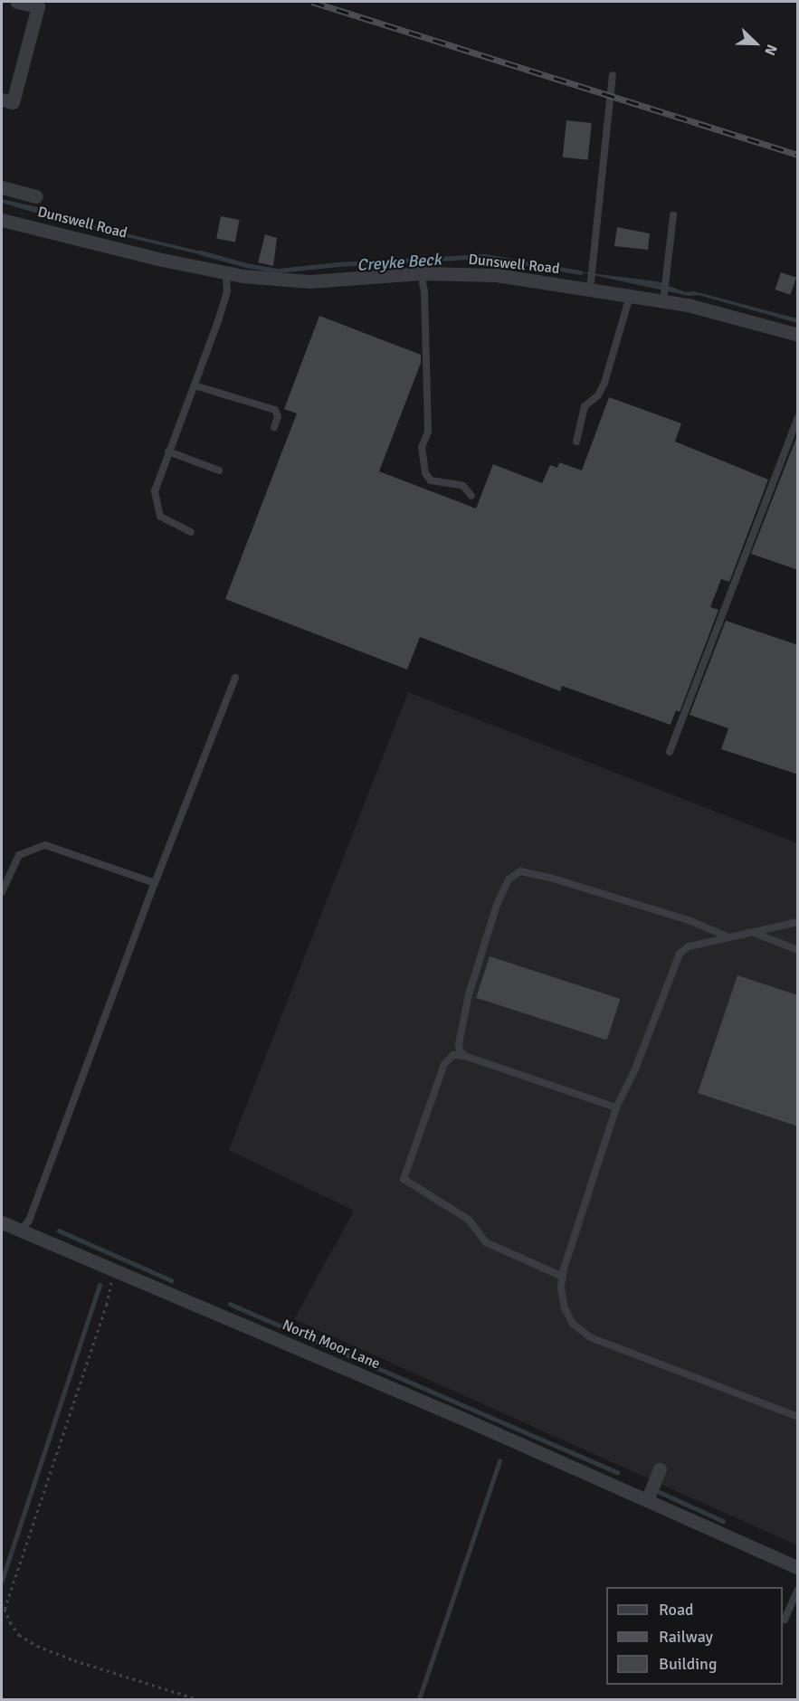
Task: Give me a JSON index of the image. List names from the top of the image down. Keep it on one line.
{"streets":{"street":["Dunswell Road","North Moor Lane"]},"water":["Creyke Beck"],"legend":["Road","Railway","Building"],"north":"bottom right"}
